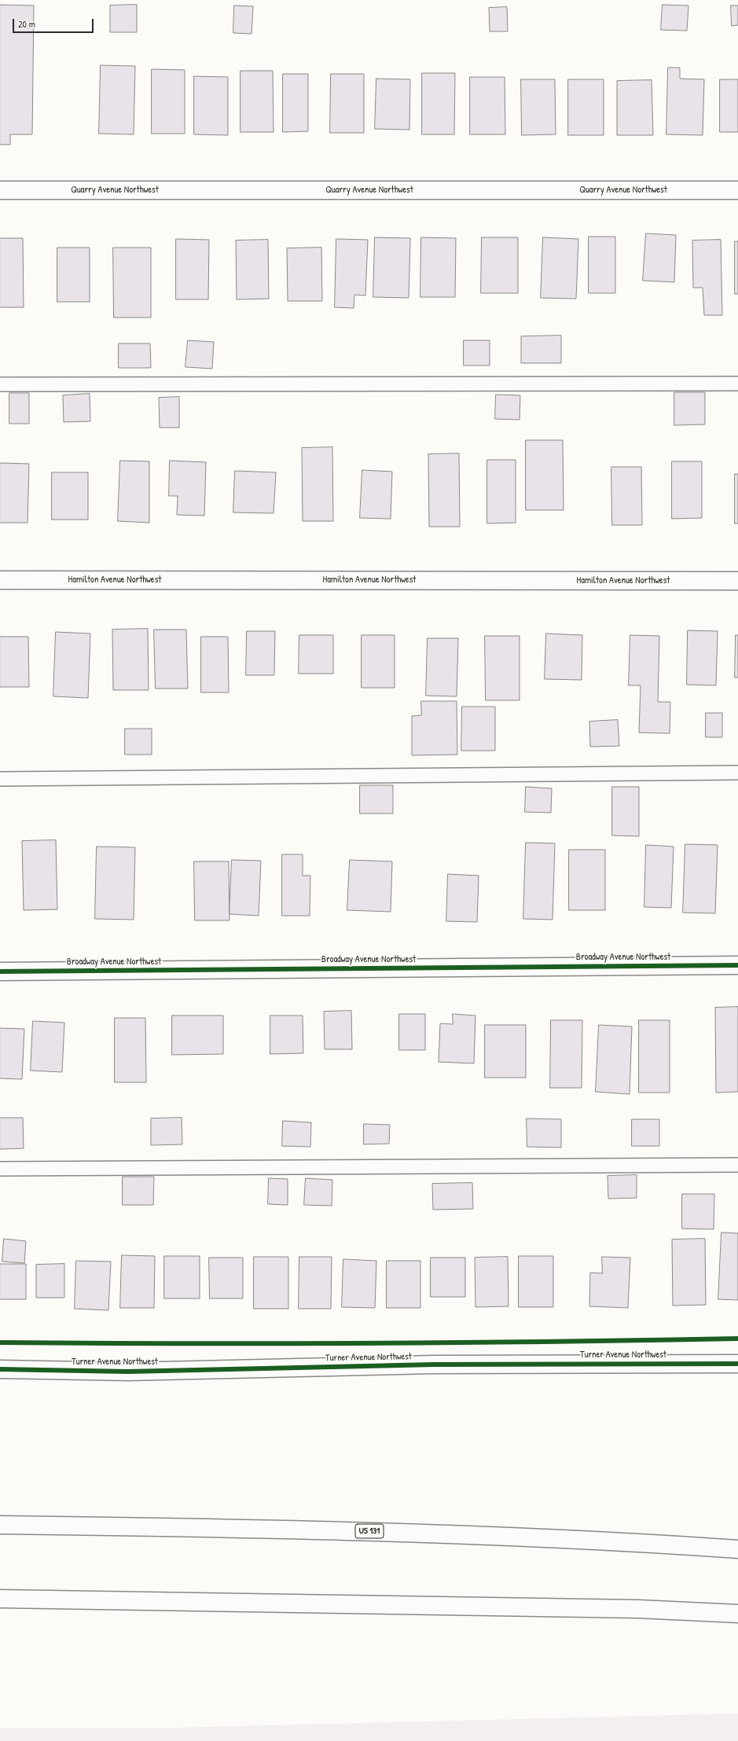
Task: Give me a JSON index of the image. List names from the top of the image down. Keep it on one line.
{"streets":{"main road":["Quarry Avenue Northwest","Hamilton Avenue Northwest","Broadway Avenue Northwest","Turner Avenue Northwest","US 131"]},"scale_bar":"20 m"}
